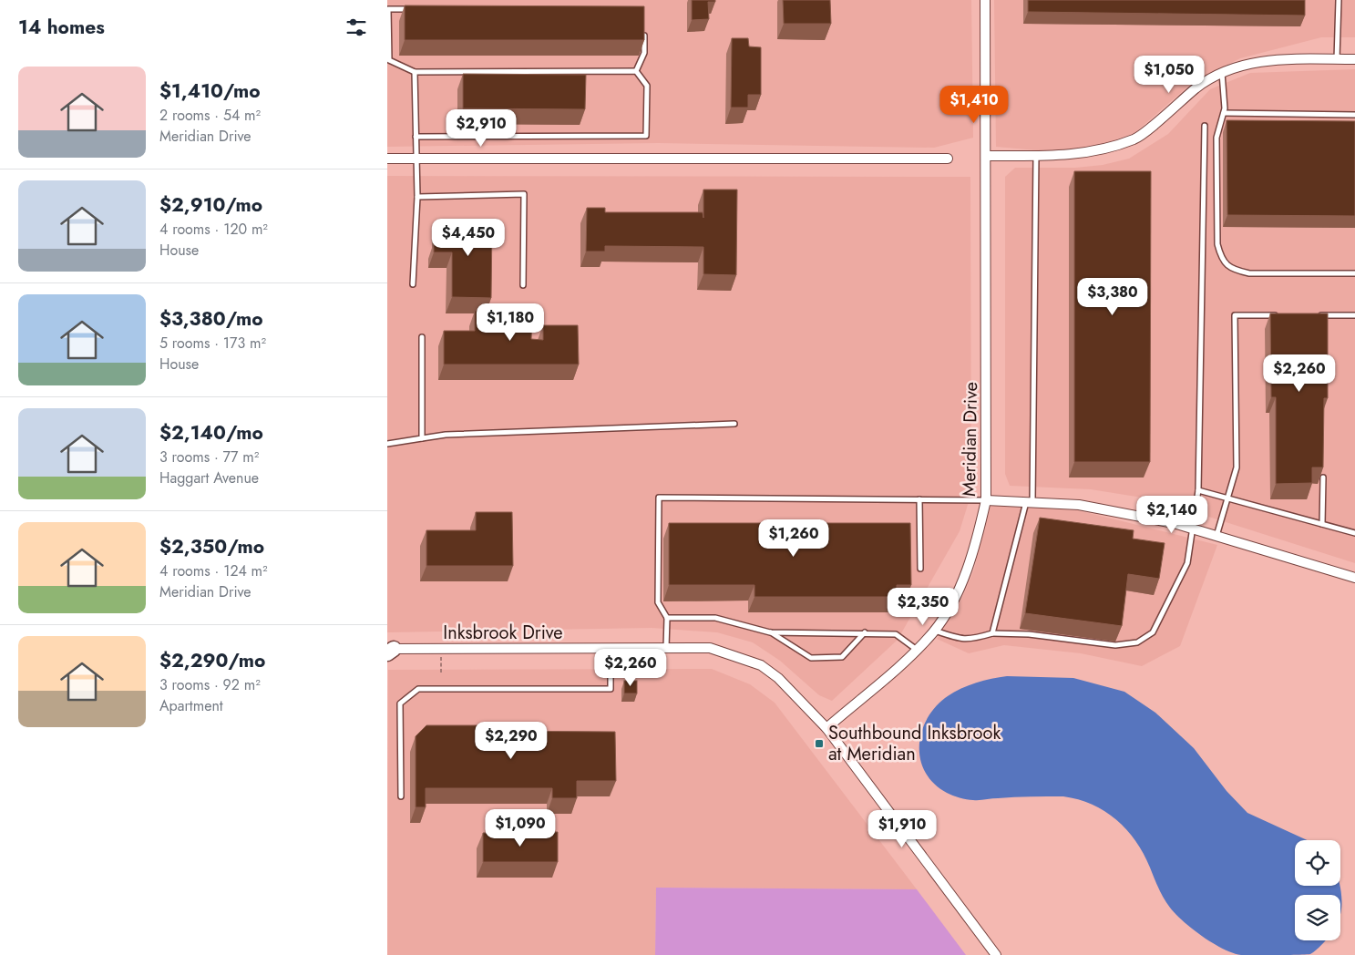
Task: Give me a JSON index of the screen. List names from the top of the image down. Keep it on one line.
{"streets":{"street":["Meridian Drive","Inksbrook Drive"]},"crossings":[["Meridian Drive","Inksbrook Drive"]],"places":{"transit":["Southbound Inksbrook at Meridian"]},"page":{"heading":"14 homes","list":[{"name":"$1,410/mo","note":"2 rooms · 54 m² · Meridian Drive"},{"name":"$2,910/mo","note":"4 rooms · 120 m² · House"},{"name":"$3,380/mo","note":"5 rooms · 173 m² · House"},{"name":"$2,140/mo","note":"3 rooms · 77 m² · Haggart Avenue"},{"name":"$2,350/mo","note":"4 rooms · 124 m² · Meridian Drive"},{"name":"$2,290/mo","note":"3 rooms · 92 m² · Apartment"}],"price":["$1,050","$1,410","$2,910","$4,450","$3,380","$1,180","$2,260","$2,140","$1,260","$2,350","$2,260","$2,290","$1,090","$1,910"]}}
